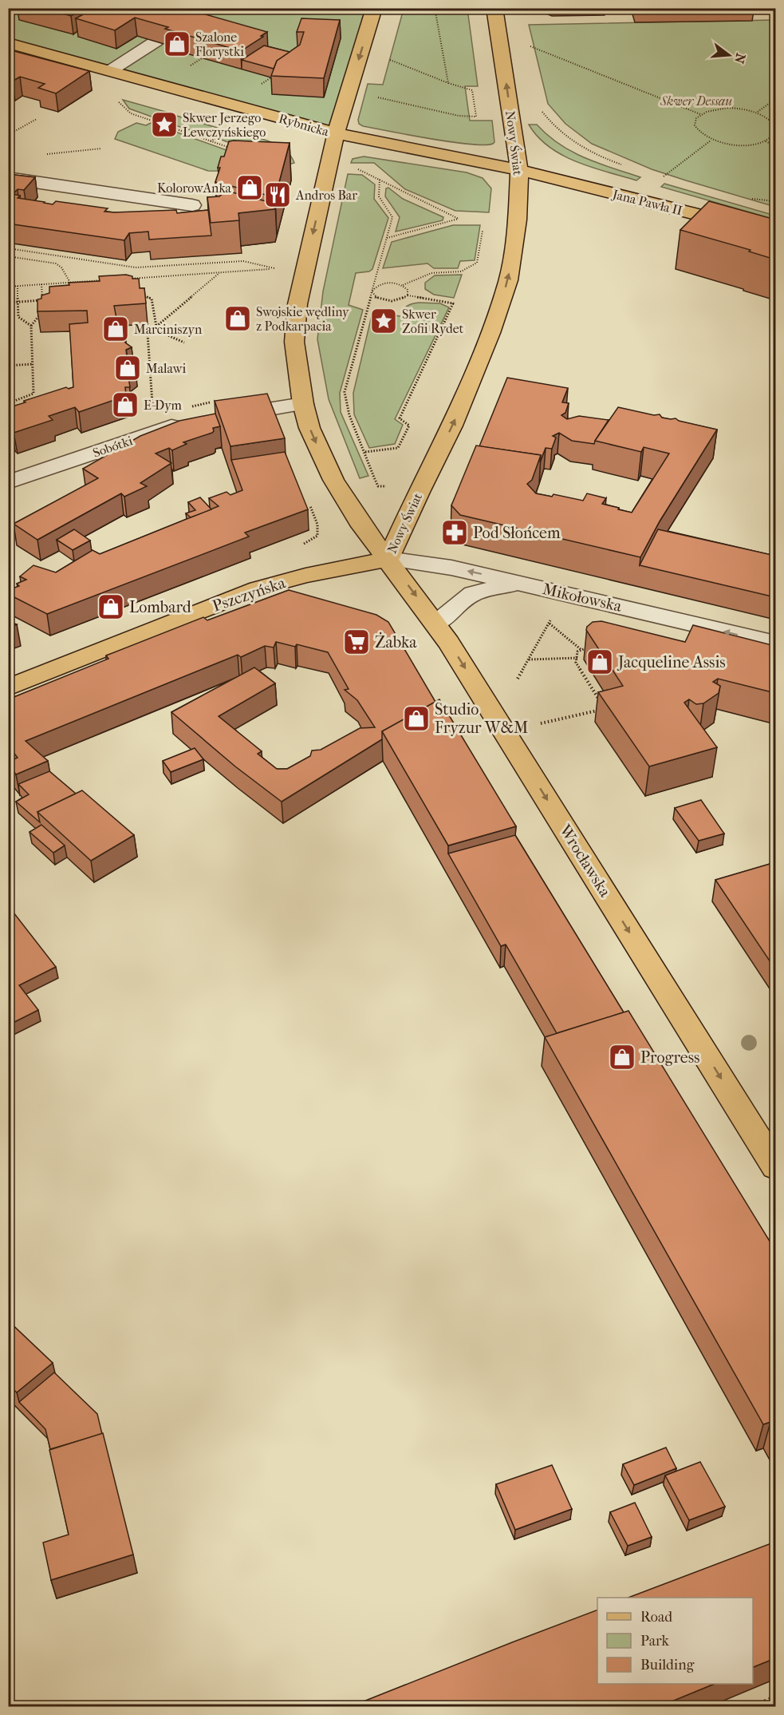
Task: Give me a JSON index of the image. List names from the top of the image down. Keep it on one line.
{"streets":{"main road":["Rybnicka","Nowy Świat","Jana Pawła II","Pszczyńska","Wrocławska"],"street":["Sobótki","Mikołowska"]},"crossings":[["Rybnicka","Nowy Świat"],["Rybnicka","Jana Pawła II"],["Nowy Świat","Jana Pawła II"],["Nowy Świat","Pszczyńska"],["Nowy Świat","Mikołowska"],["Nowy Świat","Wrocławska"],["Pszczyńska","Mikołowska"],["Pszczyńska","Wrocławska"],["Mikołowska","Wrocławska"]],"one_way":["Mikołowska","Wrocławska"],"parks":["Skwer Dessau"],"places":{"shop":["Szalone Florystki","KolorowAnka","Swojskie wędliny z Podkarpacia","Marciniszyn","Malawi","E-Dym","Lombard","Jacqueline Assis","Studio Fryzur W&M","Progress"],"place":["Skwer Jerzego Lewczyńskiego","Skwer Zofii Rydet"],"restaurant":["Andros Bar"],"pharmacy":["Pod Słońcem"],"supermarket":["Żabka"]},"legend":["Road","Park","Building"],"north":"right"}
